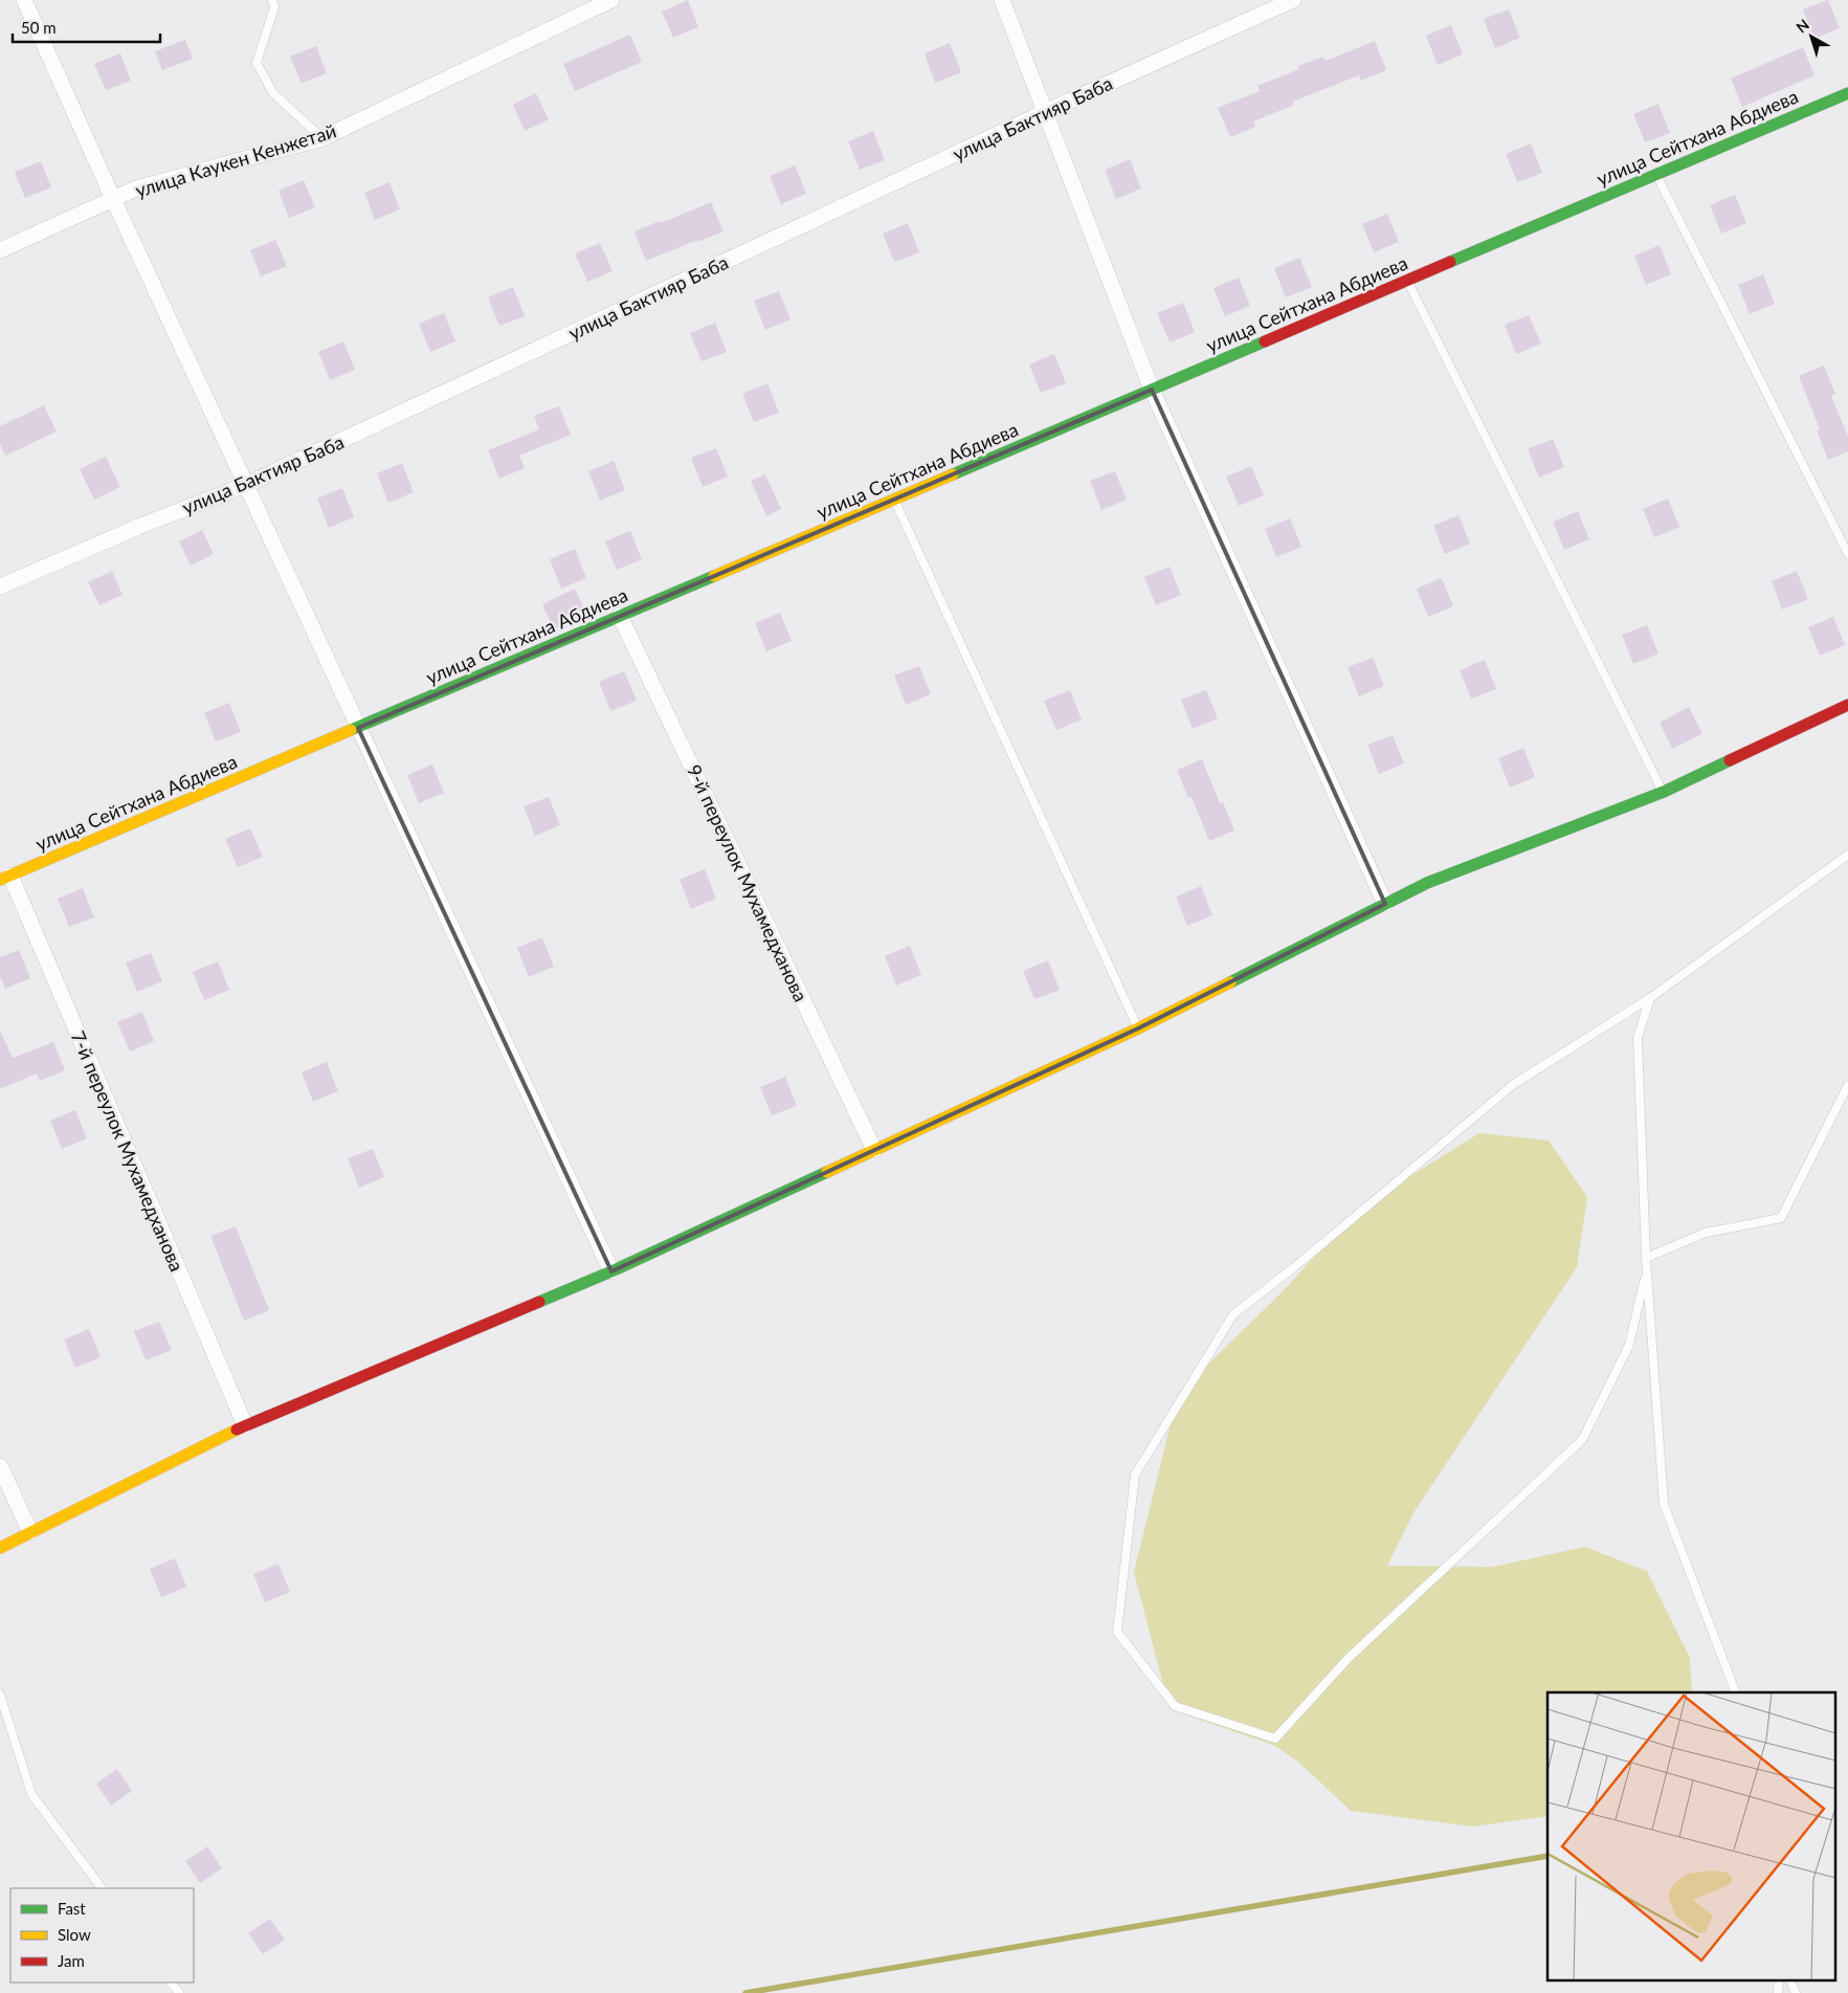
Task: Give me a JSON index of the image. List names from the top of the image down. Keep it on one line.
{"streets":{"street":["улица Бактияр Баба","улица Сейтхана Абдиева","улица Каукен Кенжетай","9-й переулок Мухамедханова","7-й переулок Мухамедханова"]},"crossings":[["улица Сейтхана Абдиева","9-й переулок Мухамедханова"],["улица Сейтхана Абдиева","7-й переулок Мухамедханова"]],"legend":["Fast","Slow","Jam"],"scale_bar":"50 m","north":"top left"}
